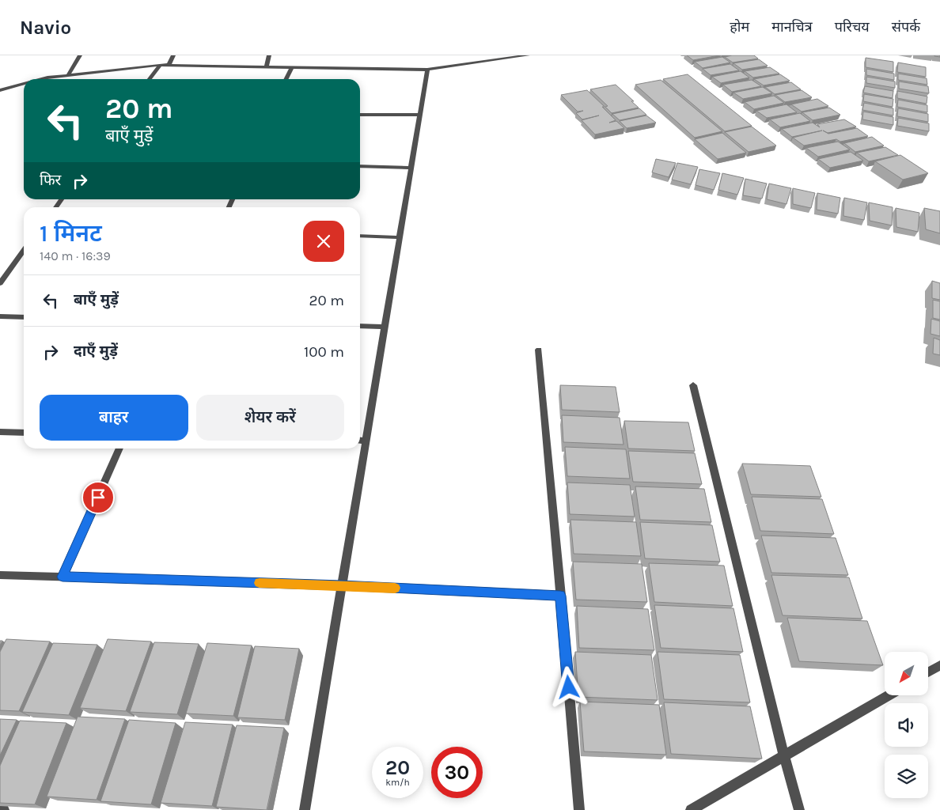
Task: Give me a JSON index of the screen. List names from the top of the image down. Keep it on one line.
{"north":"bottom left","page":{"header":"Navio","nav":["होम","मानचित्र","परिचय","संपर्क"],"turn":["20 m","बाएँ मुड़ें"],"then":"फिर","heading":["1 मिनट","140 m · 16:39"],"list":[{"name":"बाएँ मुड़ें","value":"20 m"},{"name":"दाएँ मुड़ें","value":"100 m"}],"buttons":["बाहर","शेयर करें"],"speed":"20 km/h","limit":"30"}}
